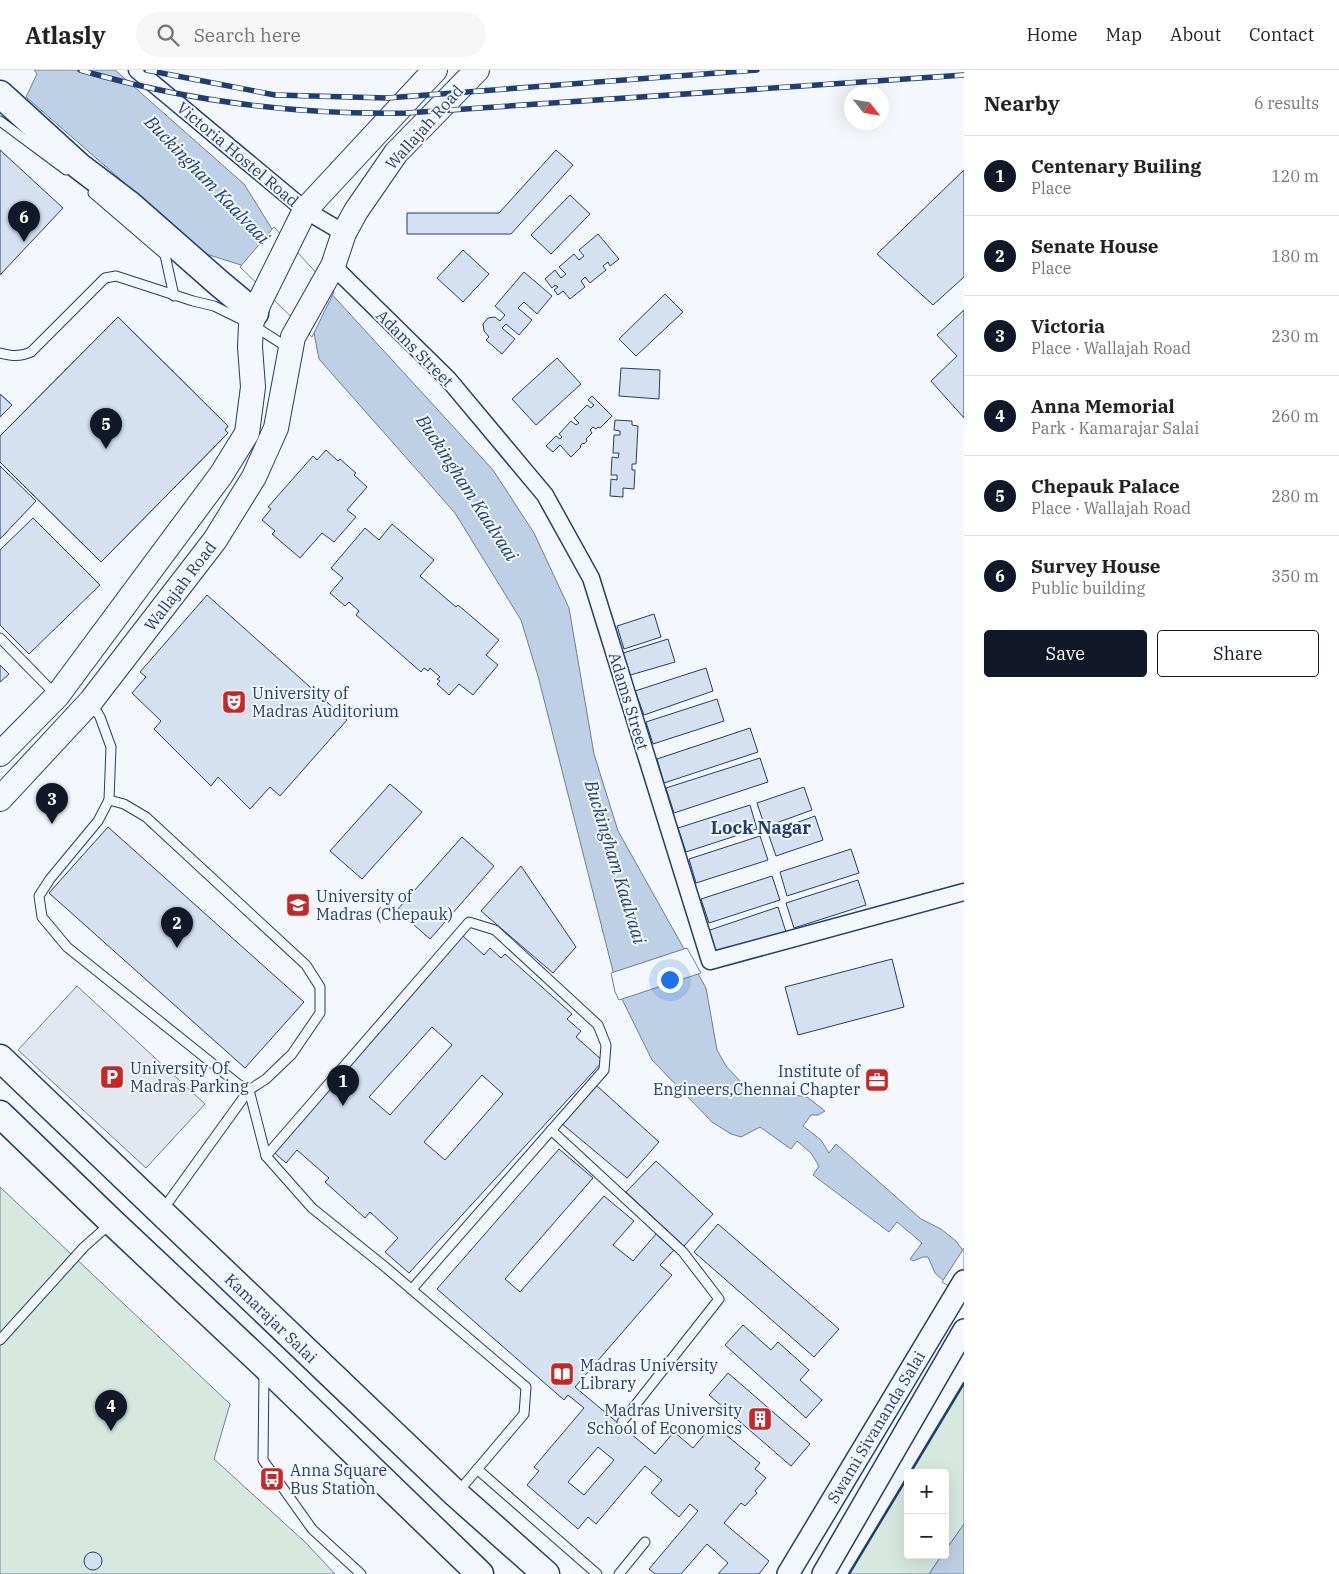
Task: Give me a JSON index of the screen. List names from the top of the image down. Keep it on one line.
{"streets":{"main road":["Wallajah Road","Kamarajar Salai"],"street":["Victoria Hostel Road","Adams Street","Swami Sivananda Salai"]},"crossings":[["Wallajah Road","Victoria Hostel Road"],["Wallajah Road","Adams Street"]],"districts":["Lock Nagar"],"water":["Buckingham Kaalvaai"],"places":{"theatre":["University of Madras Auditorium"],"school or university":["University of Madras (Chepauk)"],"parking":["University Of Madras Parking"],"office":["Institute of Engineers,Chennai Chapter"],"library":["Madras University Library"],"building":["Madras University School of Economics"],"bus stop":["Anna Square Bus Station"]},"north":"bottom right","page":{"header":"Atlasly","search":"Search here","nav":["Home","Map","About","Contact"],"heading":["Nearby","6 results"],"list":[{"mark":"1","name":"Centenary Builing","note":"Place","value":"120 m"},{"mark":"2","name":"Senate House","note":"Place","value":"180 m"},{"mark":"3","name":"Victoria","note":"Place · Wallajah Road","value":"230 m"},{"mark":"4","name":"Anna Memorial","note":"Park · Kamarajar Salai","value":"260 m"},{"mark":"5","name":"Chepauk Palace","note":"Place · Wallajah Road","value":"280 m"},{"mark":"6","name":"Survey House","note":"Public building","value":"350 m"}],"pins":["6","5","3","2","1","4"],"buttons":["Save","Share"],"map_buttons":["+","−"]}}
